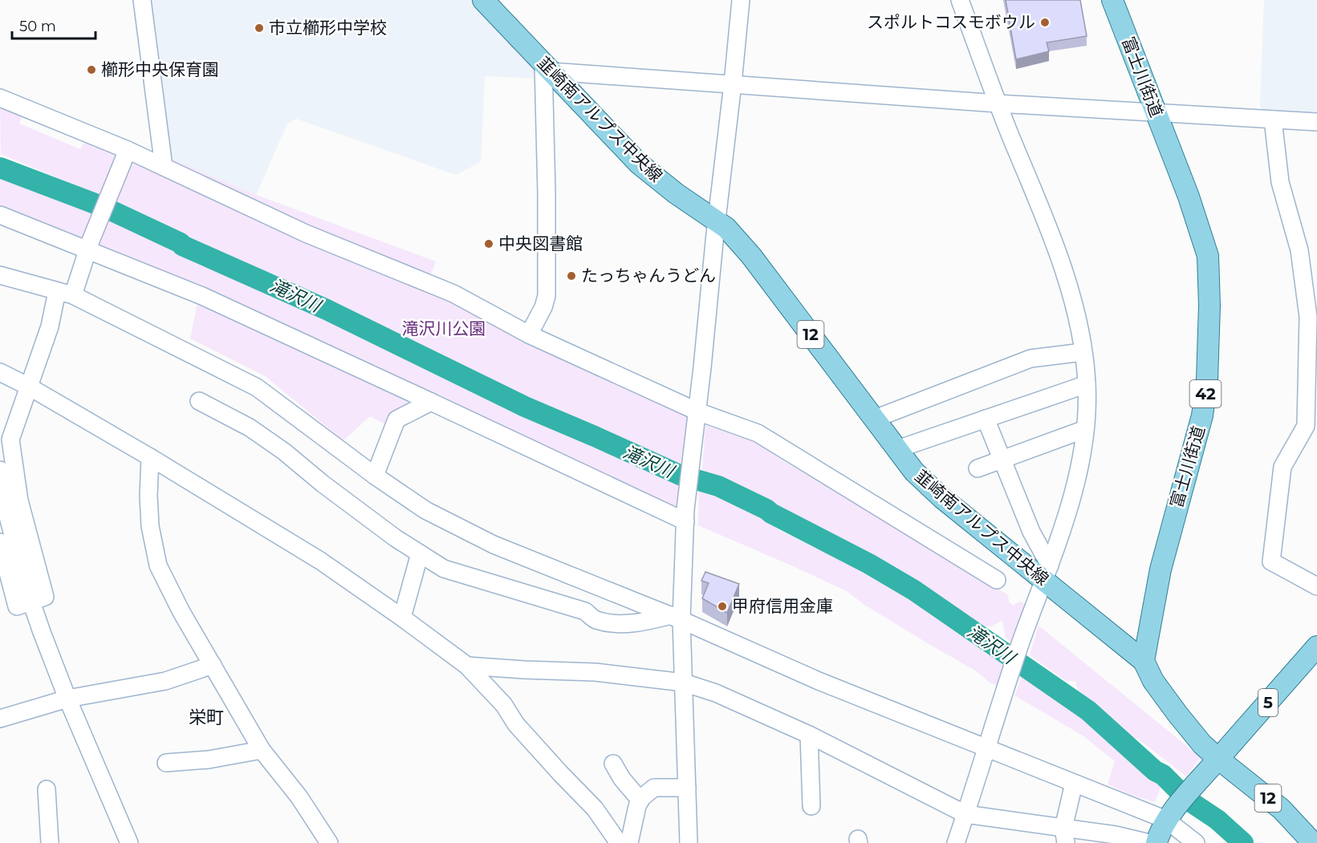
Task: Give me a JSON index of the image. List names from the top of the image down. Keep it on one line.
{"streets":{"main road":["富士川街道","韮崎南アルプス中央線","12","42","5"]},"crossings":[["富士川街道","韮崎南アルプス中央線"],["12","5"]],"districts":["栄町"],"water":["滝沢川"],"parks":["滝沢川公園"],"places":["スポルトコスモボウル","市立櫛形中学校","櫛形中央保育園","中央図書館","たっちゃんうどん","甲府信用金庫"],"scale_bar":"50 m"}
